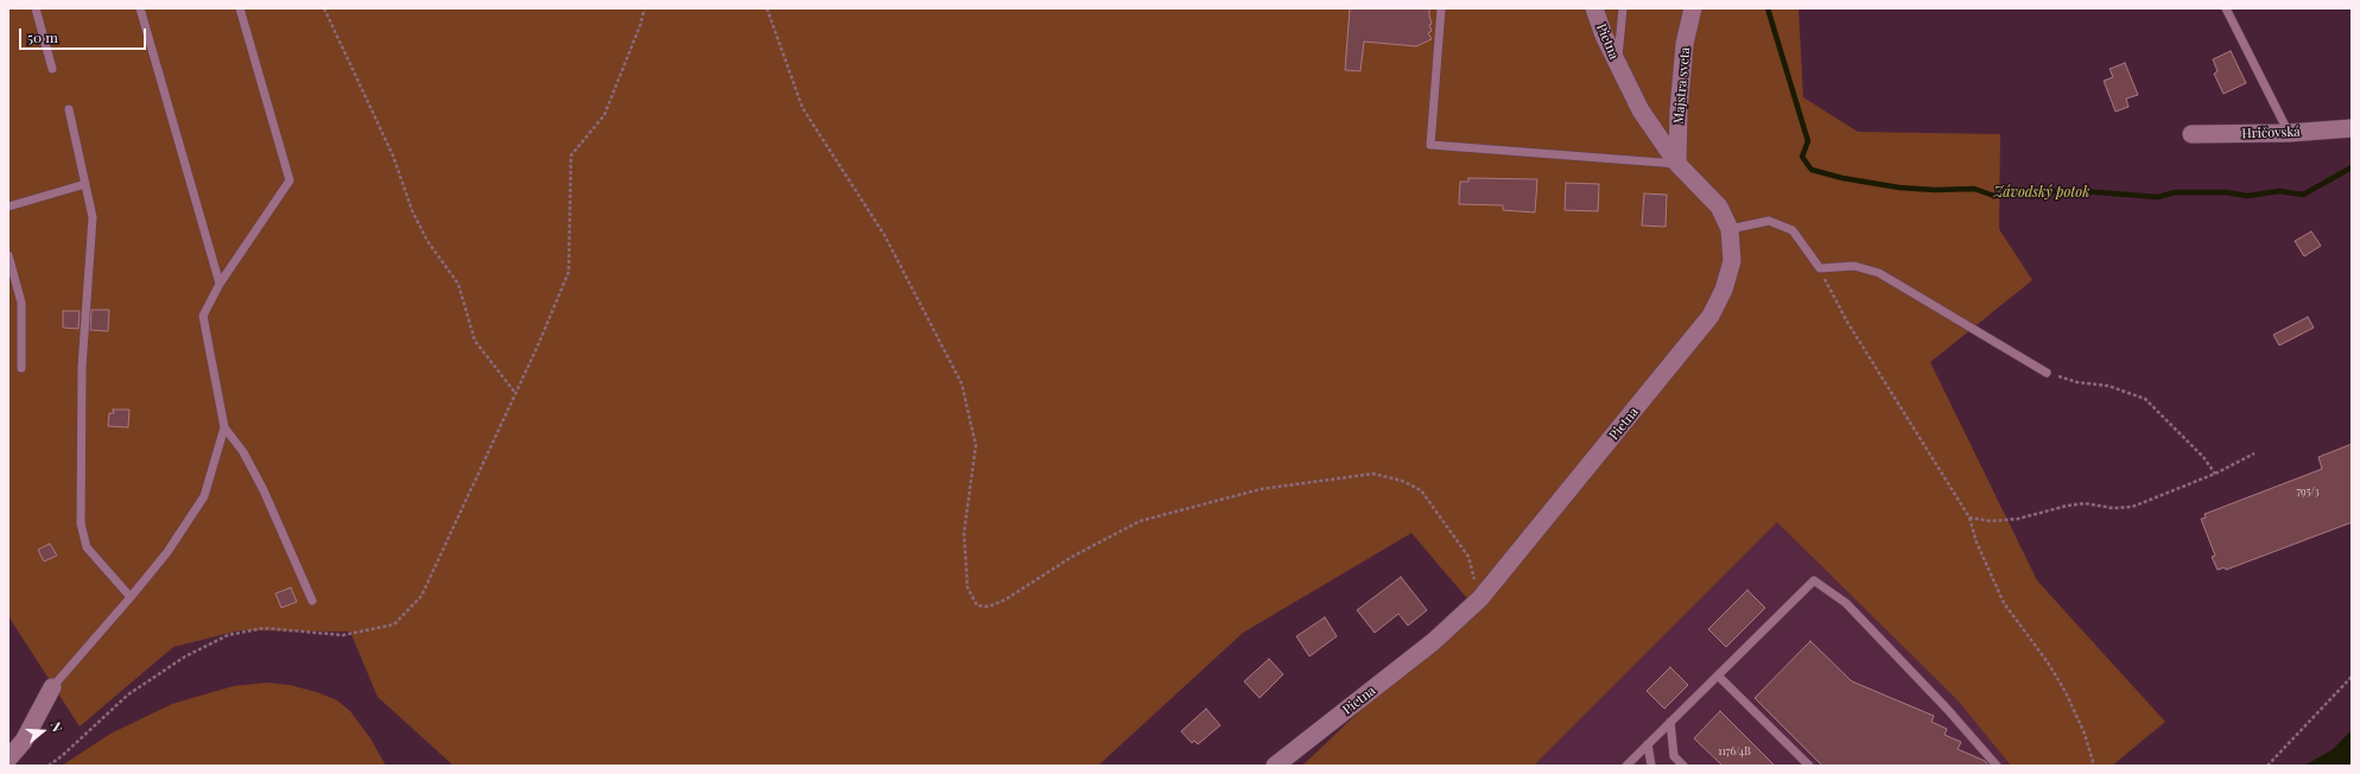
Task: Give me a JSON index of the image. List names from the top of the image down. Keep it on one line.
{"streets":{"street":["Pietna","Majstra sveta","Hričovská"]},"crossings":[["Pietna","Majstra sveta"]],"water":["Závodský potok"],"house_numbers":["795/3","1176/4B"],"scale_bar":"50 m","north":"right"}
